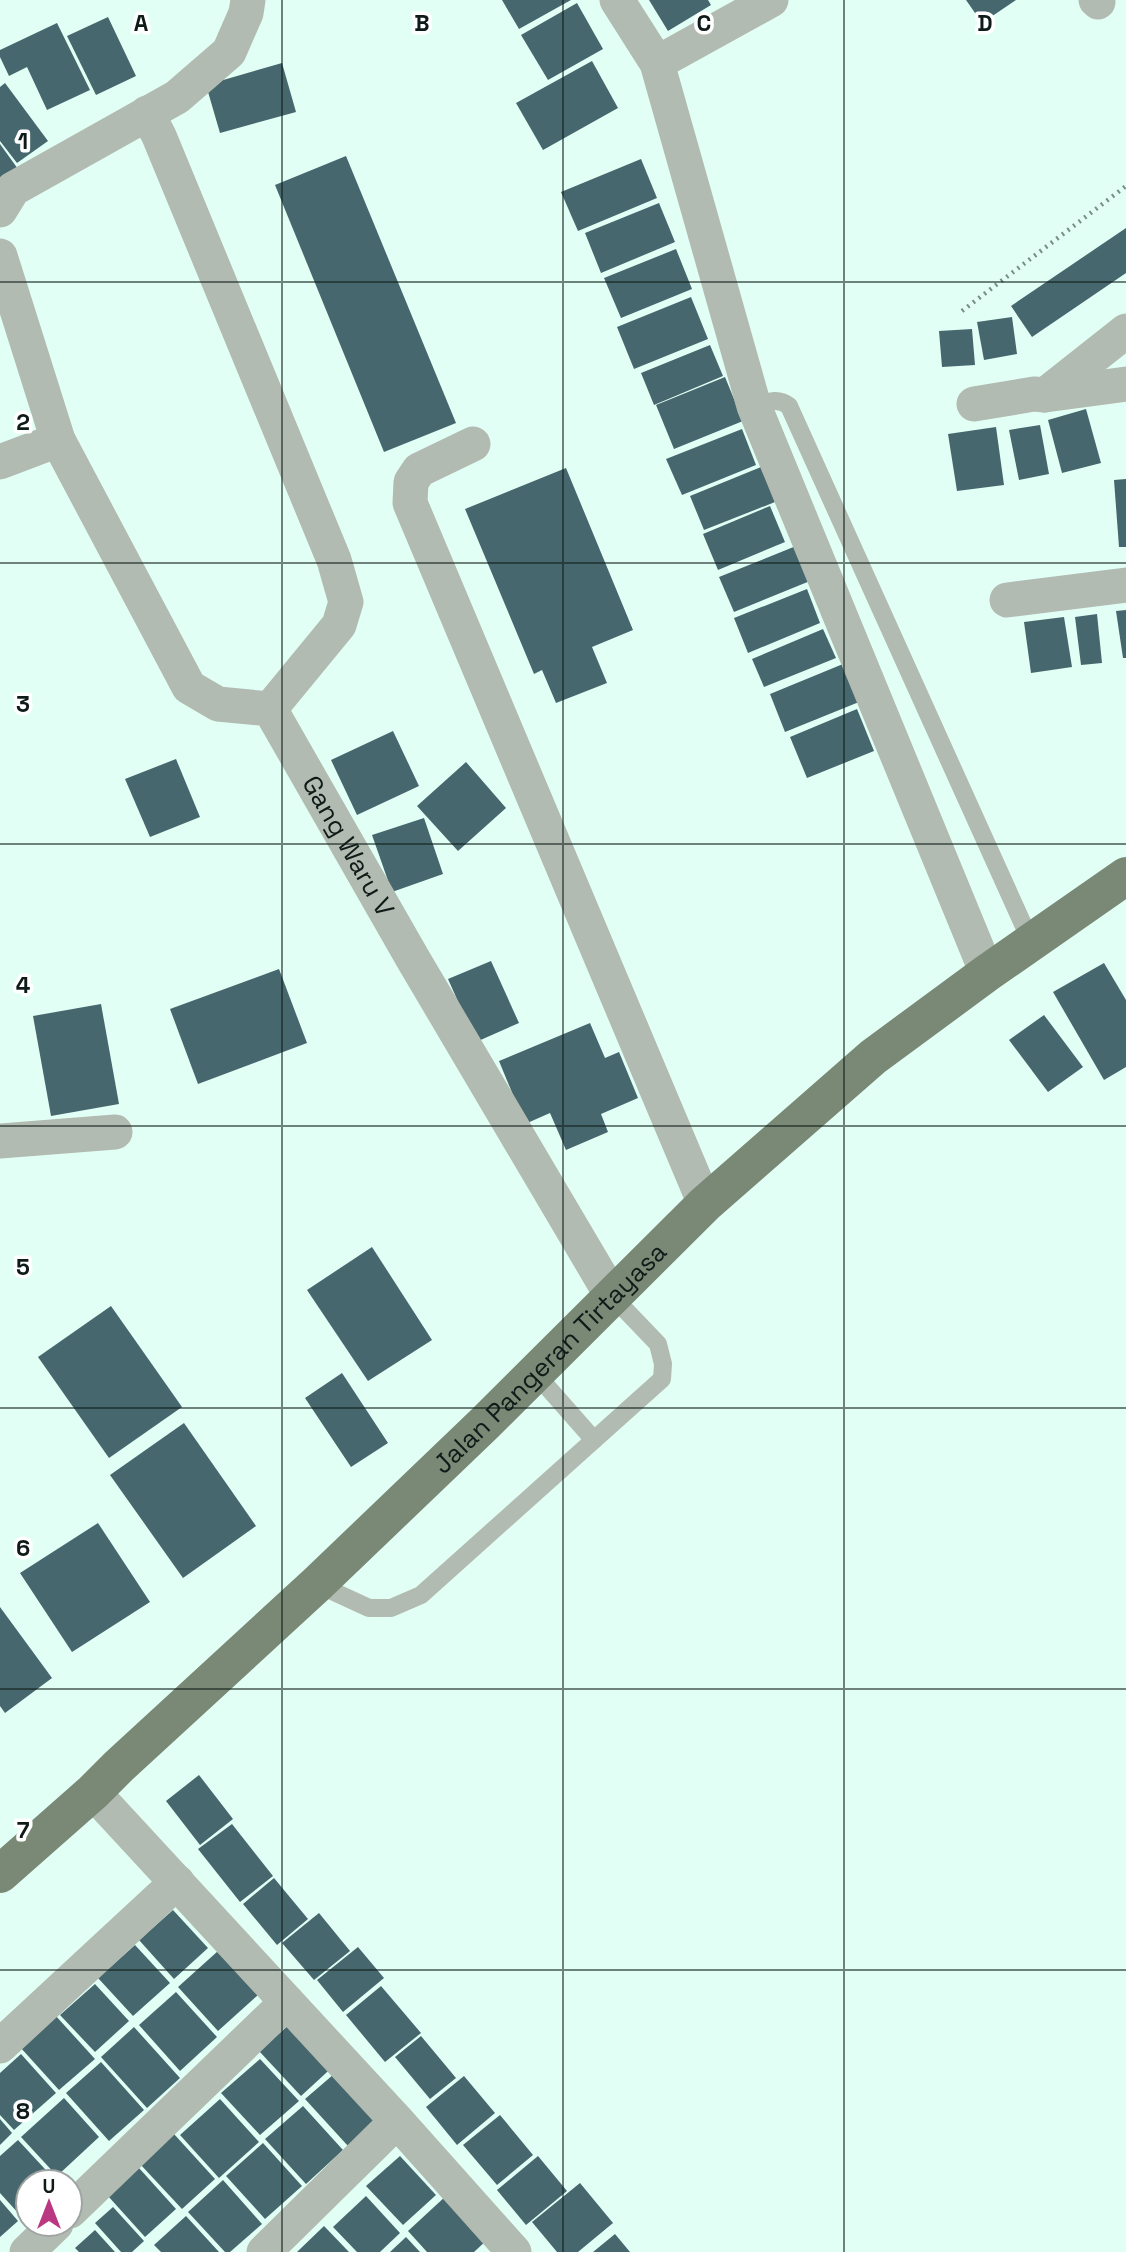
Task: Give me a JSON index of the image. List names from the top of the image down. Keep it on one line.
{"streets":{"main road":["Jalan Pangeran Tirtayasa"],"street":["Gang Waru V"]},"crossings":[["Gang Waru V","Jalan Pangeran Tirtayasa"]],"north":"top","grid":{"columns":["A","B","C","D"],"rows":["1","2","3","4","5","6","7","8"]}}
